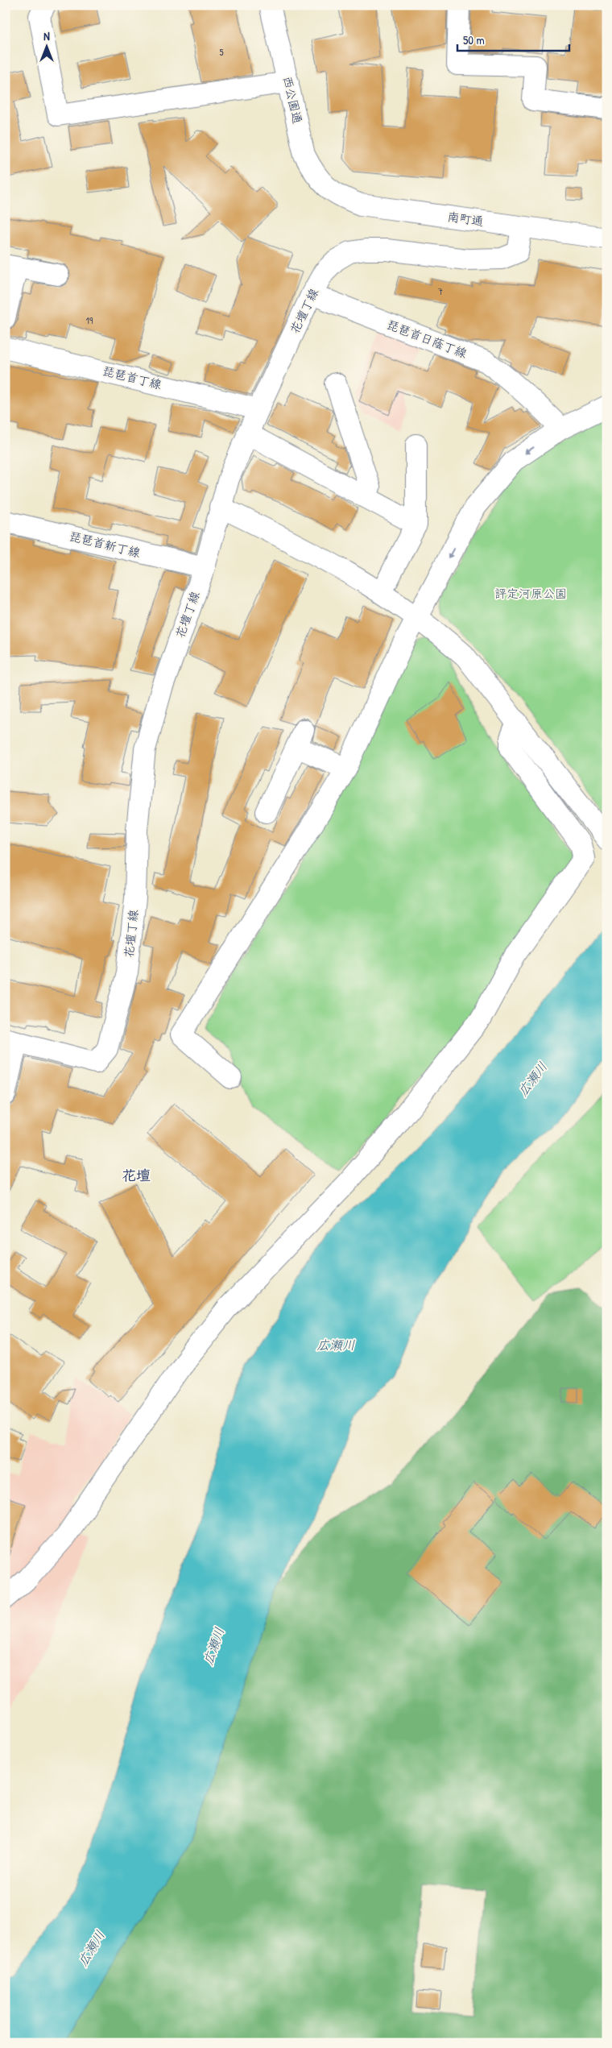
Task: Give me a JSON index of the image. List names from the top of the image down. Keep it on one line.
{"streets":{"street":["西公園通","南町通","花壇丁線","琵琶首日蔭丁線","琵琶首丁線","琵琶首新丁線"]},"crossings":[["西公園通","南町通"],["南町通","花壇丁線"],["花壇丁線","琵琶首日蔭丁線"],["花壇丁線","琵琶首丁線"],["花壇丁線","琵琶首新丁線"]],"districts":["花壇"],"water":["広瀬川"],"parks":["評定河原公園"],"house_numbers":["5","7","19"],"scale_bar":"50 m","north":"top"}
